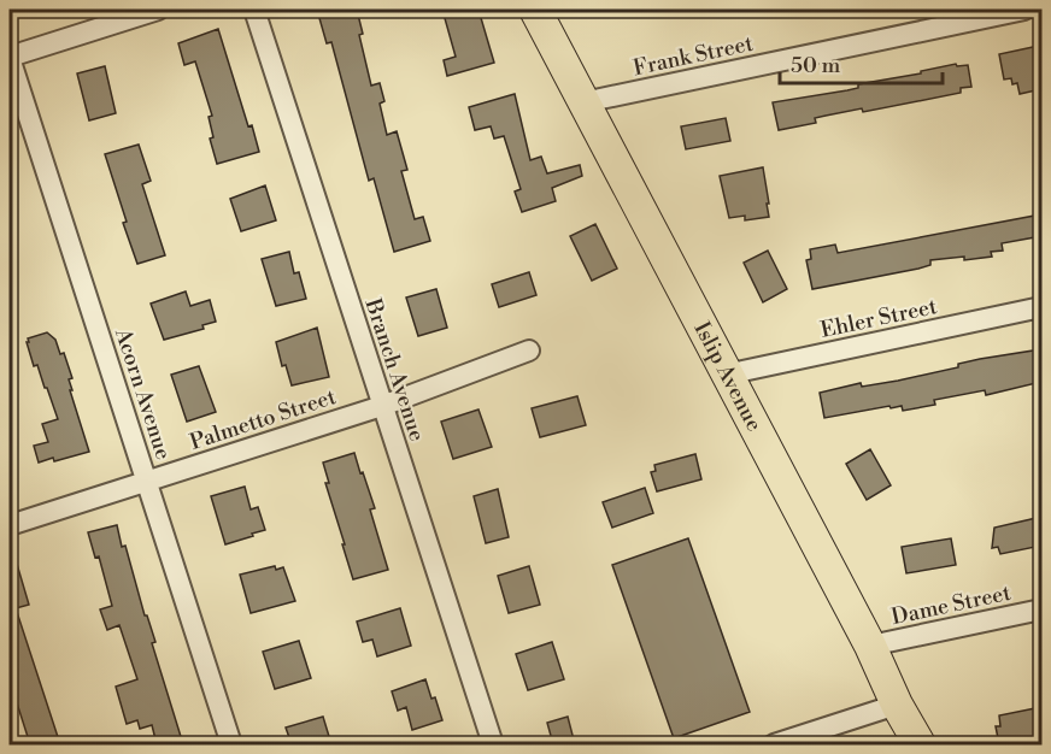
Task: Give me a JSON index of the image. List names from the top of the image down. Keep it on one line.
{"streets":{"main road":["Islip Avenue"],"street":["Frank Street","Ehler Street","Branch Avenue","Acorn Avenue","Palmetto Street","Dame Street"]},"crossings":[["Frank Street","Islip Avenue"],["Ehler Street","Islip Avenue"],["Branch Avenue","Palmetto Street"],["Islip Avenue","Dame Street"],["Acorn Avenue","Palmetto Street"]],"scale_bar":"50 m"}
